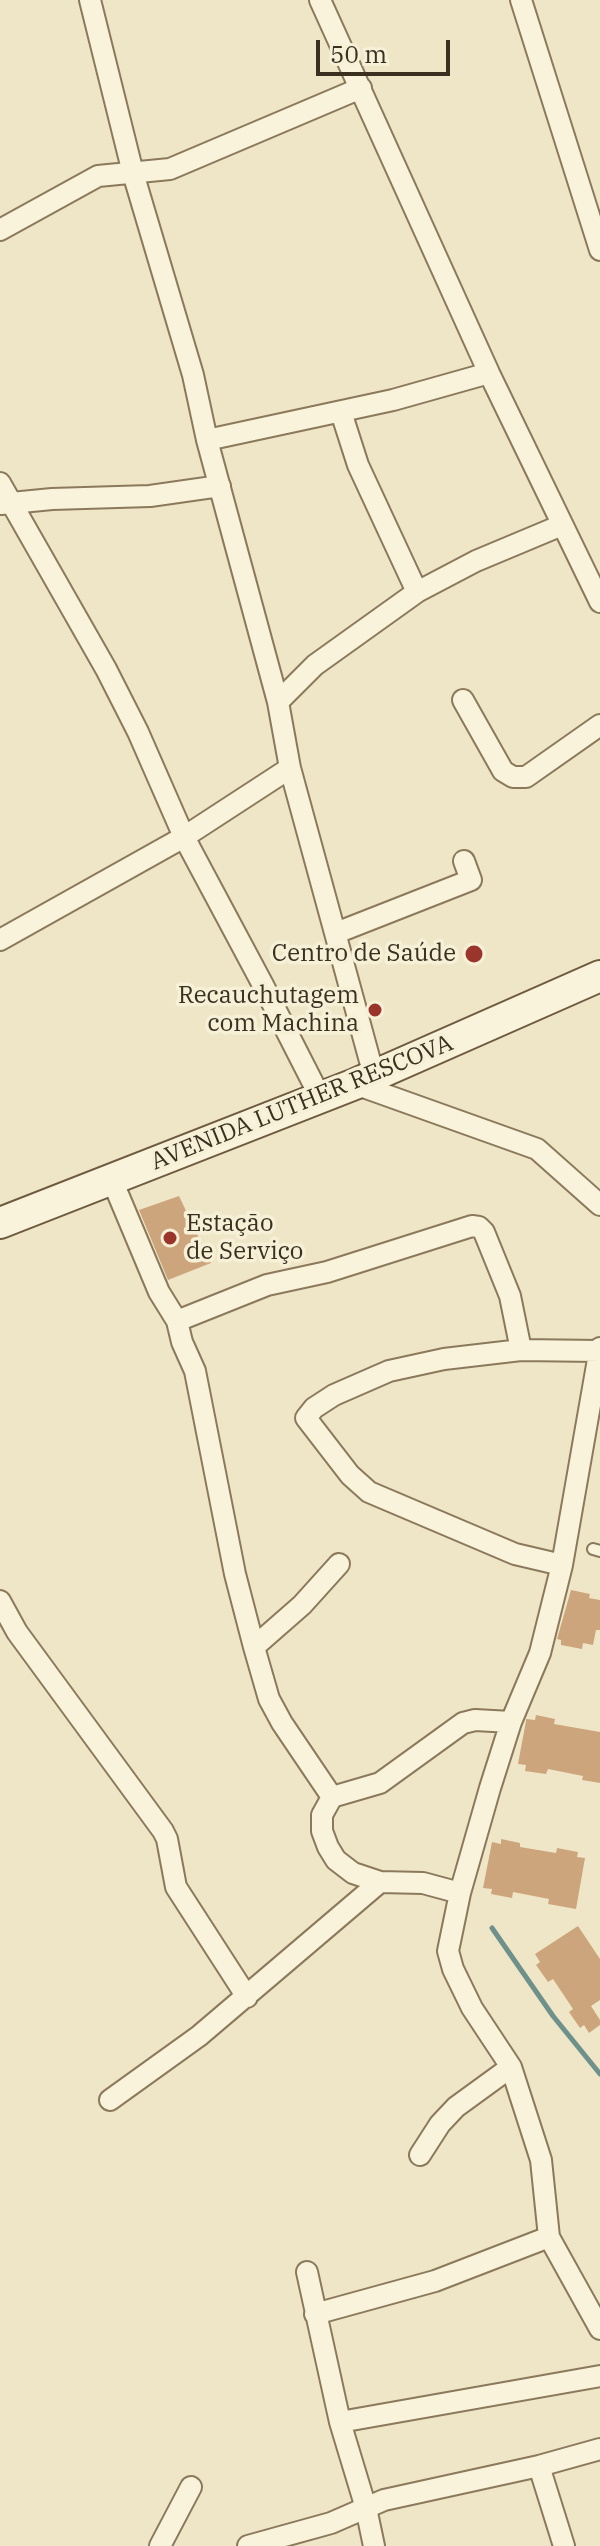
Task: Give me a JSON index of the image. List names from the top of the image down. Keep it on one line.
{"streets":{"main road":["AVENIDA LUTHER RESCOVA"]},"places":["Centro de Saúde","Recauchutagem com Machina","Estação de Serviço"],"scale_bar":"50 m"}
